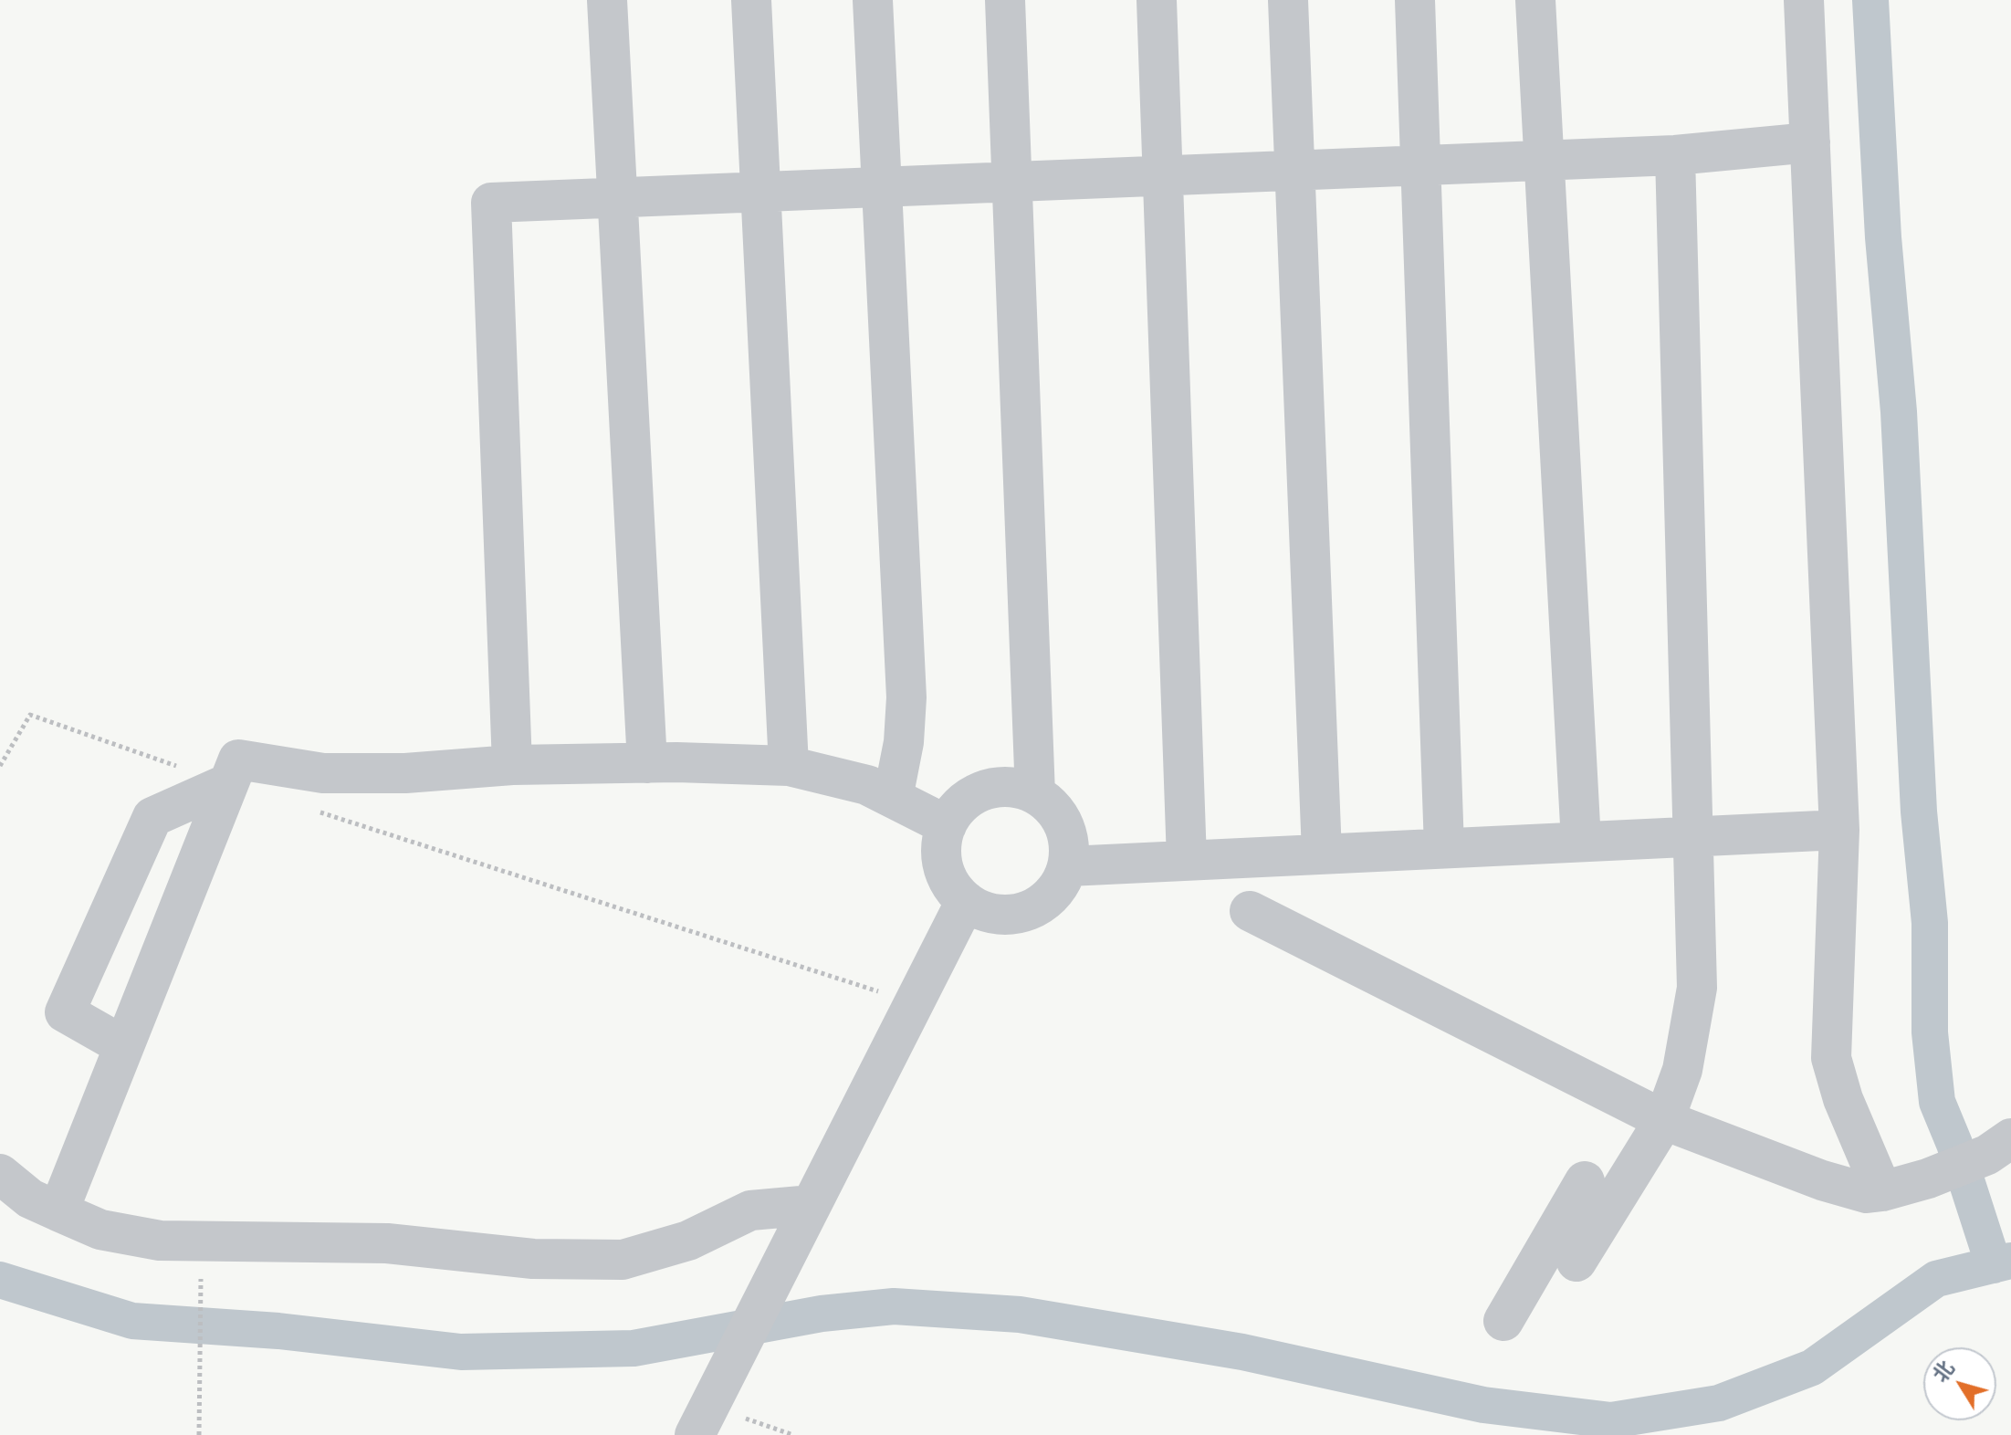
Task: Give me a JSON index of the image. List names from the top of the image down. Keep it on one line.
{"north":"top left"}
